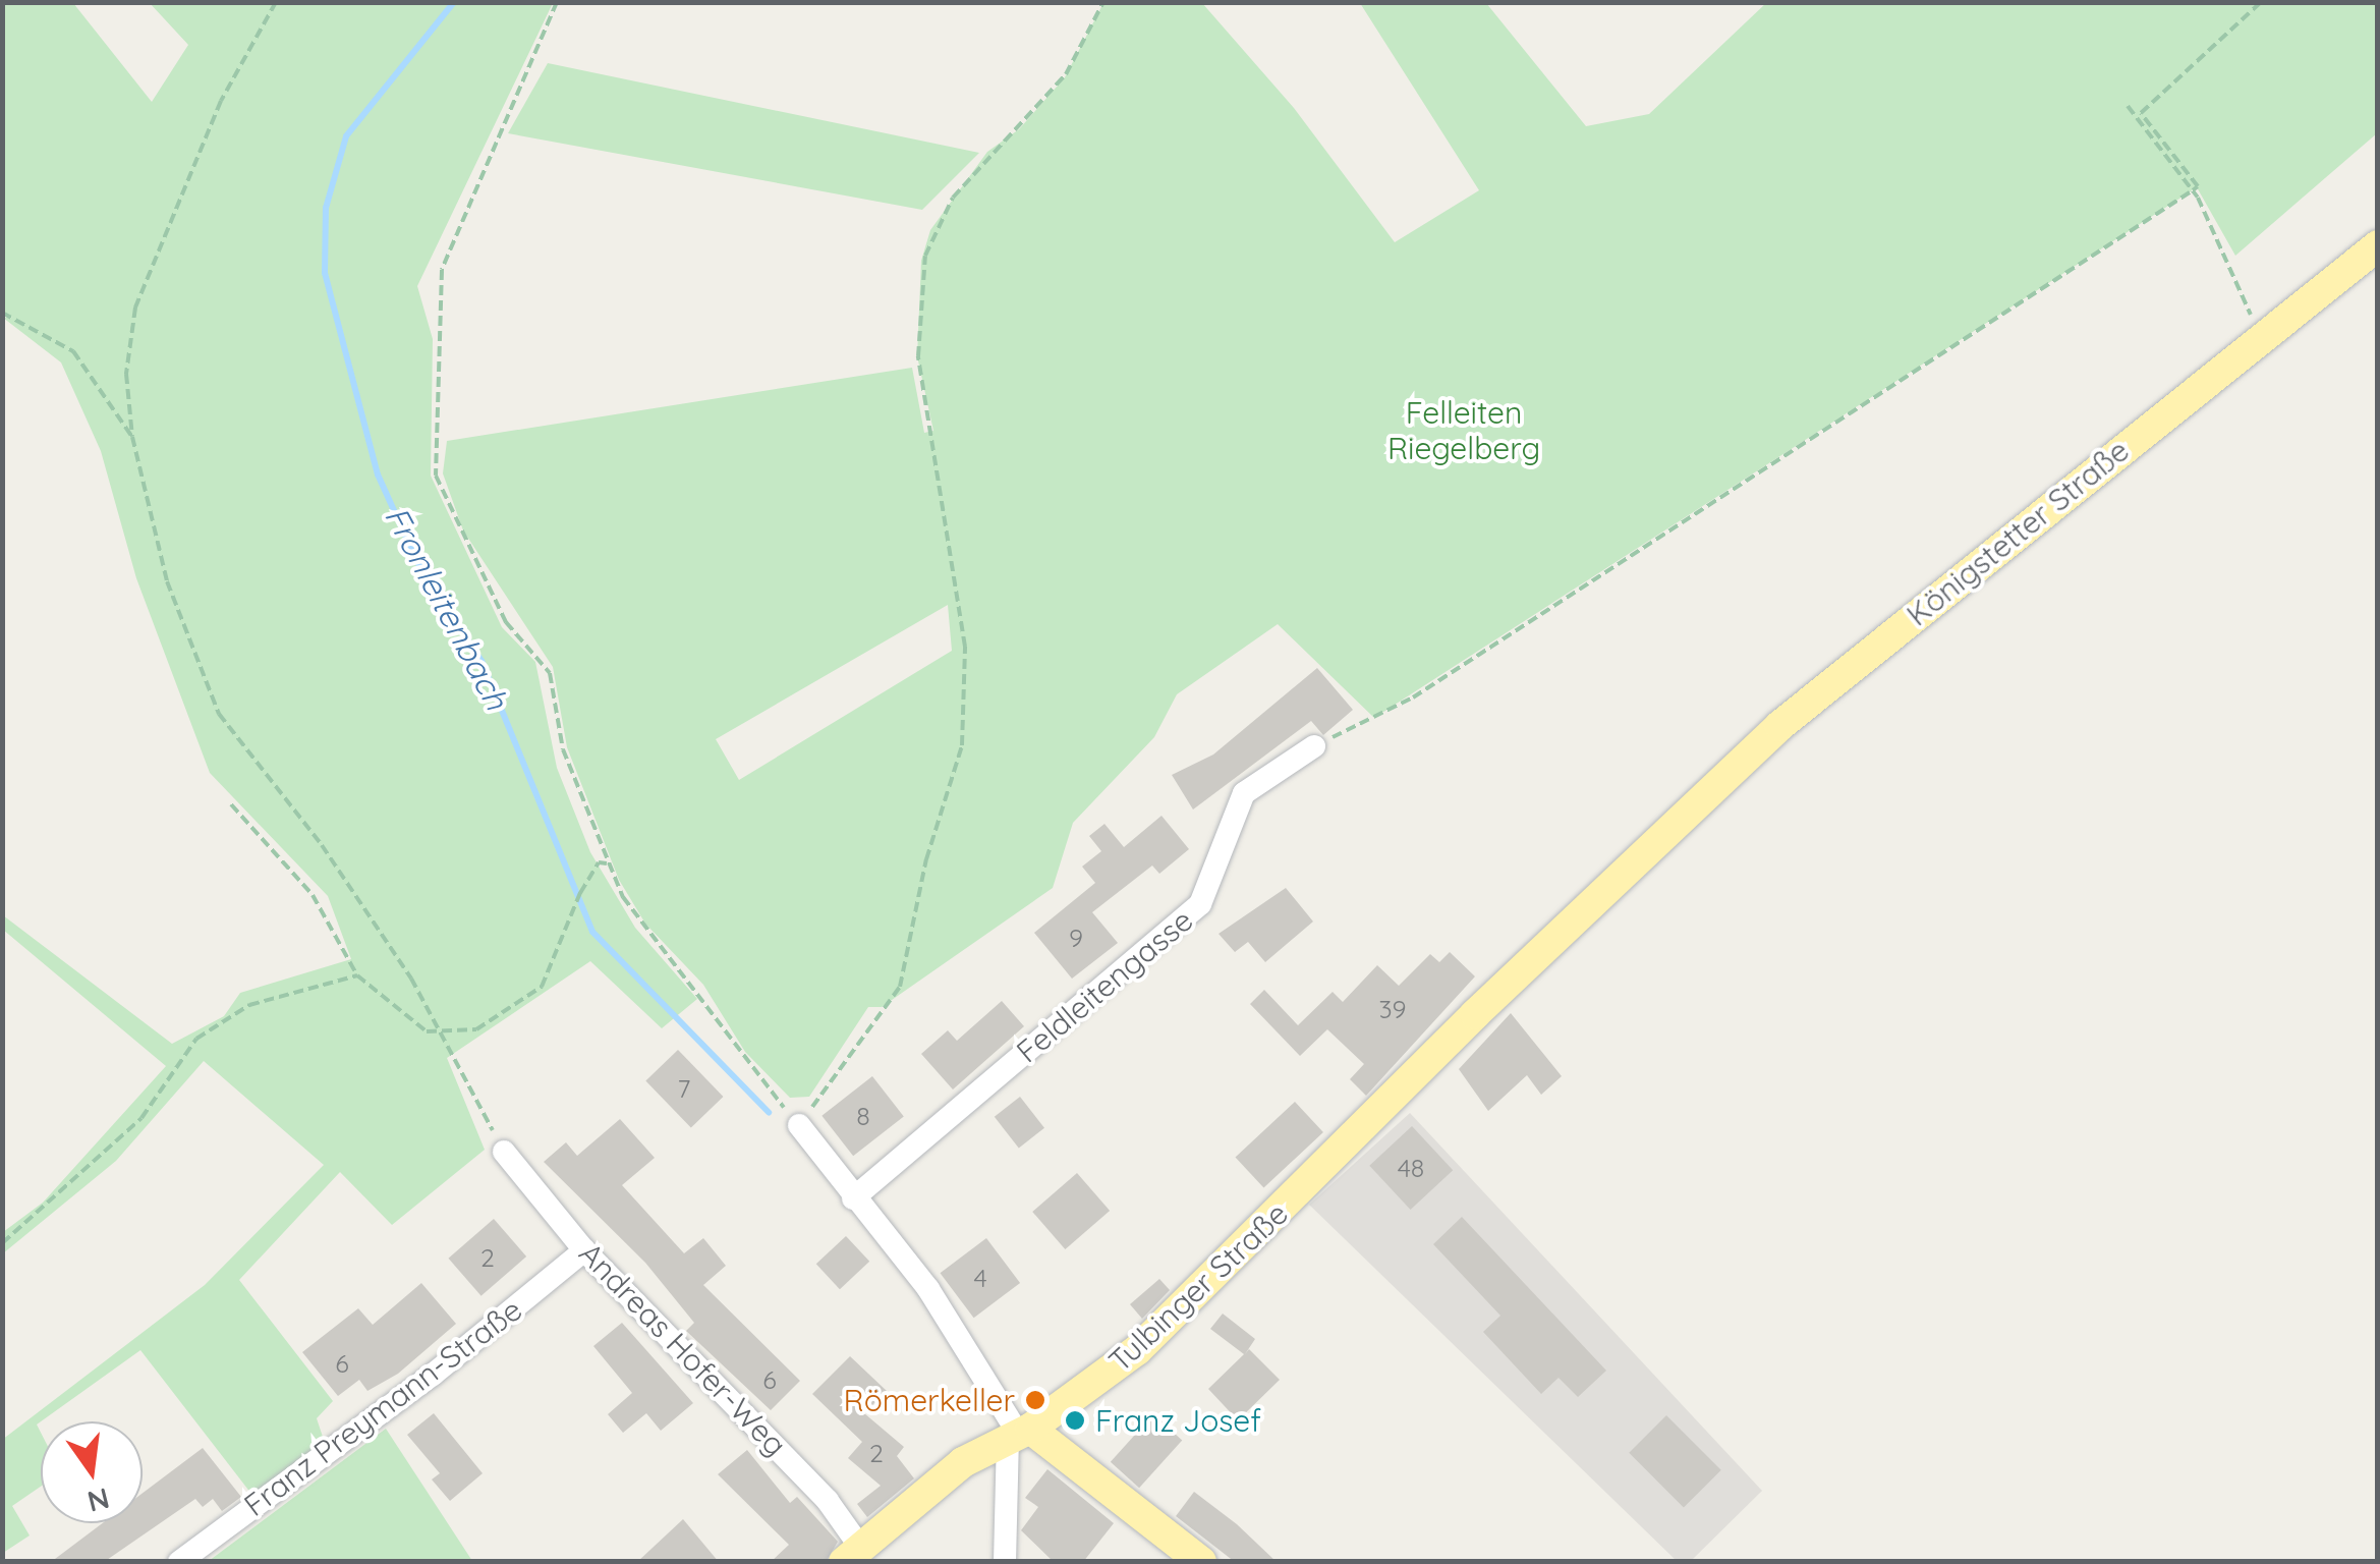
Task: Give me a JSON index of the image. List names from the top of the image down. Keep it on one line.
{"streets":{"main road":["Königstetter Straße","Tulbinger Straße"],"street":["Feldleitengasse","Andreas Hofer-Weg","Franz Preymann-Straße"]},"crossings":[["Königstetter Straße","Tulbinger Straße"],["Tulbinger Straße","Andreas Hofer-Weg"],["Andreas Hofer-Weg","Franz Preymann-Straße"]],"water":["Fronleitenbach"],"parks":["Felleiten Riegelberg"],"places":["Römerkeller","Franz Josef"],"house_numbers":["9","39","7","8","48","2","4","6","6","2"],"north":"bottom"}
